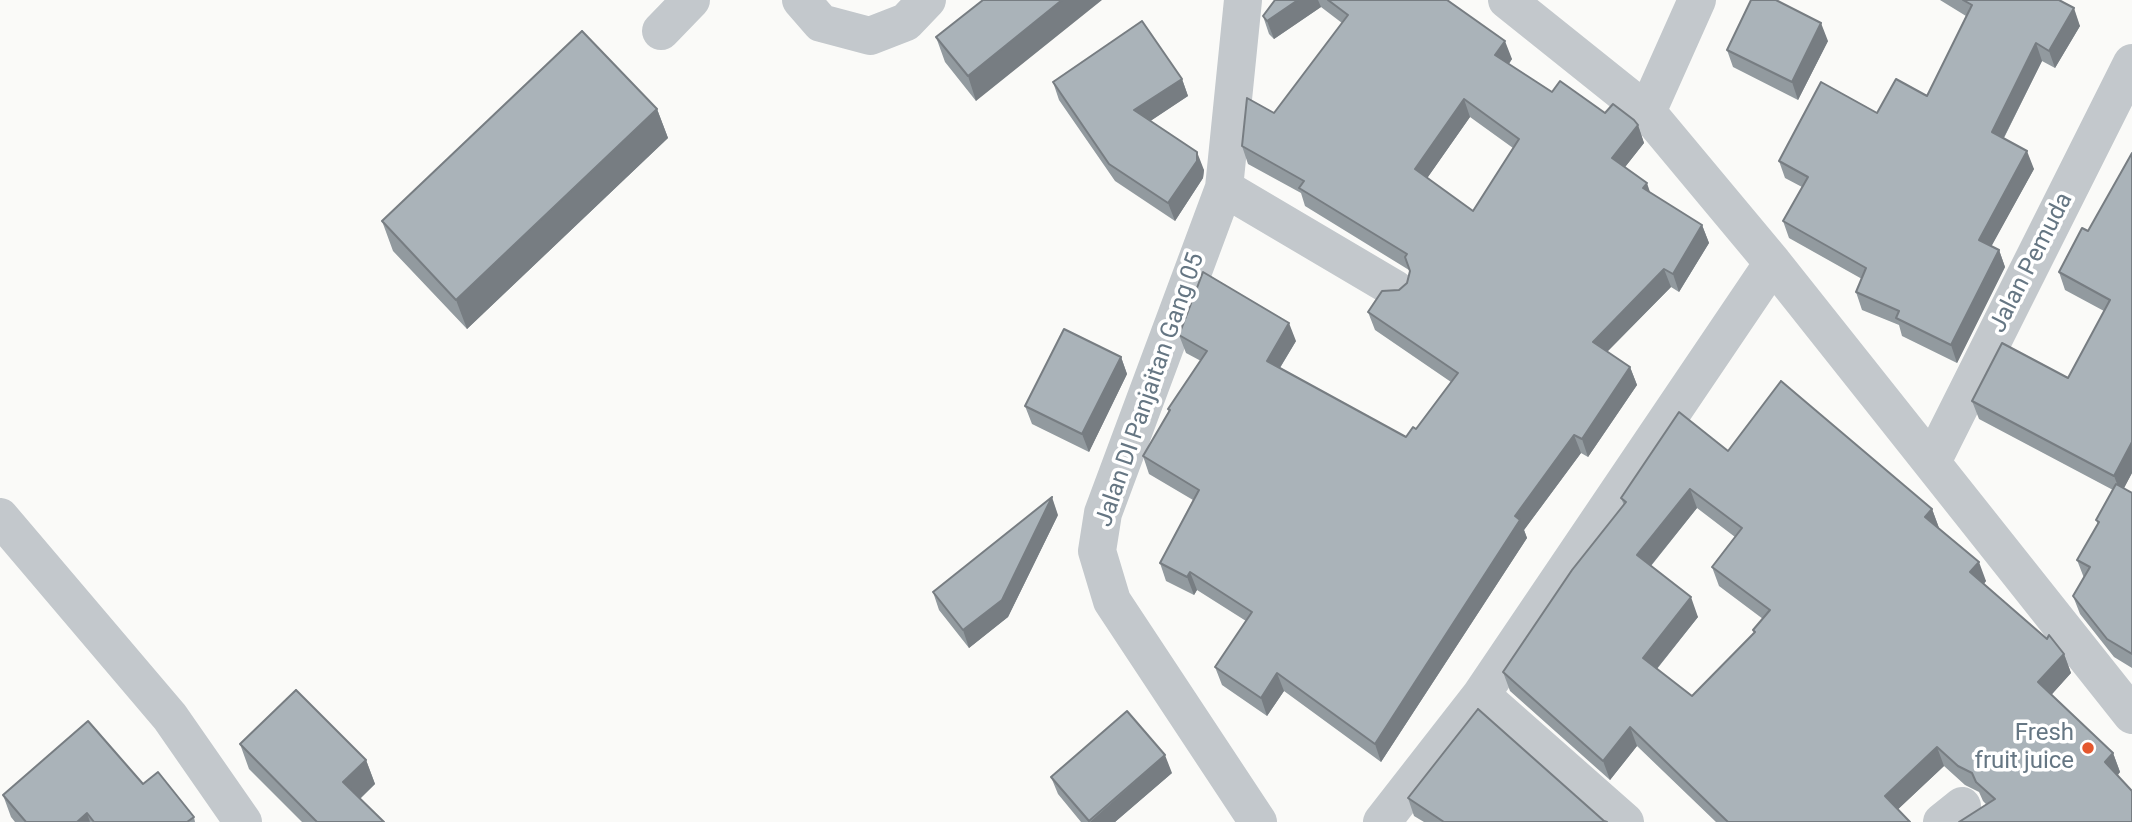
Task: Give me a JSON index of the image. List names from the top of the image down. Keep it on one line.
{"streets":{"street":["Jalan Pemuda","Jalan DI Panjaitan Gang 05"]},"places":["Fresh fruit juice"]}
